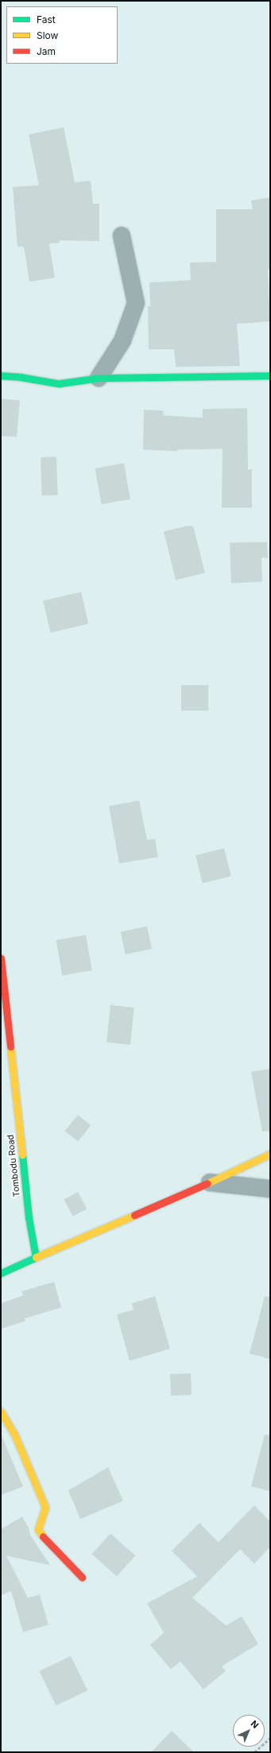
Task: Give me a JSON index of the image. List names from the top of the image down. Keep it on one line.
{"streets":{"street":["Tombodu Road"]},"legend":["Fast","Slow","Jam"],"north":"top right"}
